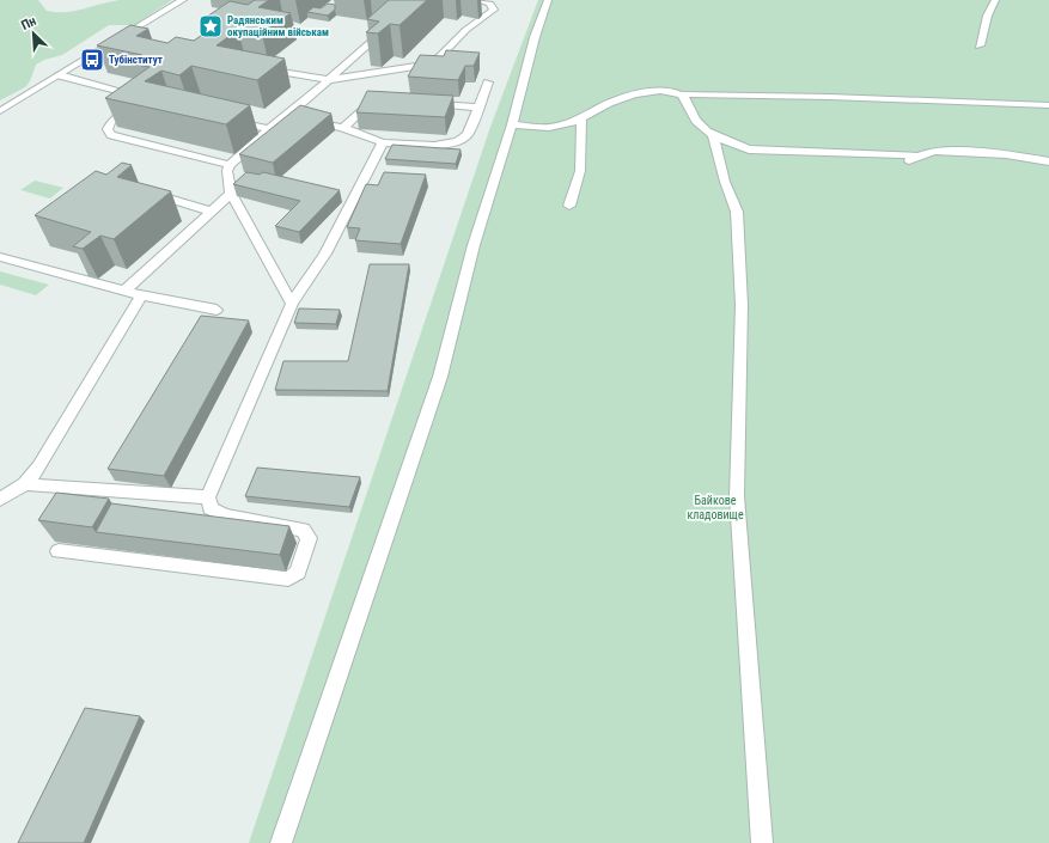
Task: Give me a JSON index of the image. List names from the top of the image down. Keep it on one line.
{"parks":["Байкове кладовище"],"places":{"place":["Радянським окупаційним військам"],"bus stop":["Тубінститут"]},"north":"top left"}
